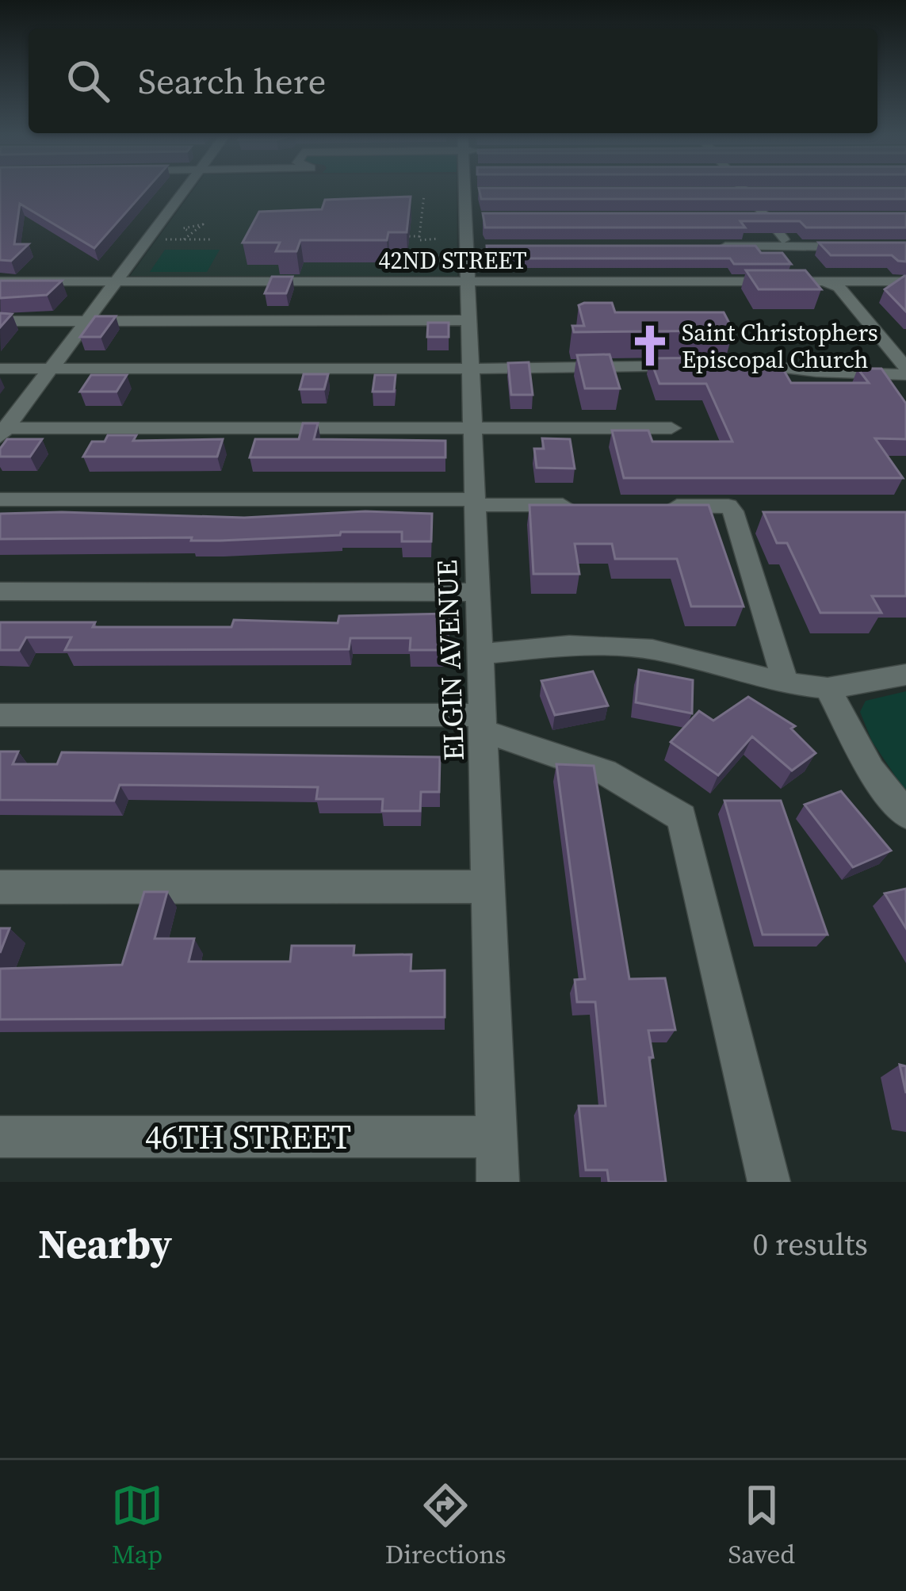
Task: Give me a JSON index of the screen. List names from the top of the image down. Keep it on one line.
{"streets":{"street":["42ND STREET","ELGIN AVENUE","46TH STREET"]},"crossings":[["42ND STREET","ELGIN AVENUE"],["ELGIN AVENUE","46TH STREET"]],"places":{"church":["Saint Christophers Episcopal Church"]},"page":{"search":"Search here","heading":["Nearby","0 results"],"nav":["Map","Directions","Saved"]}}
